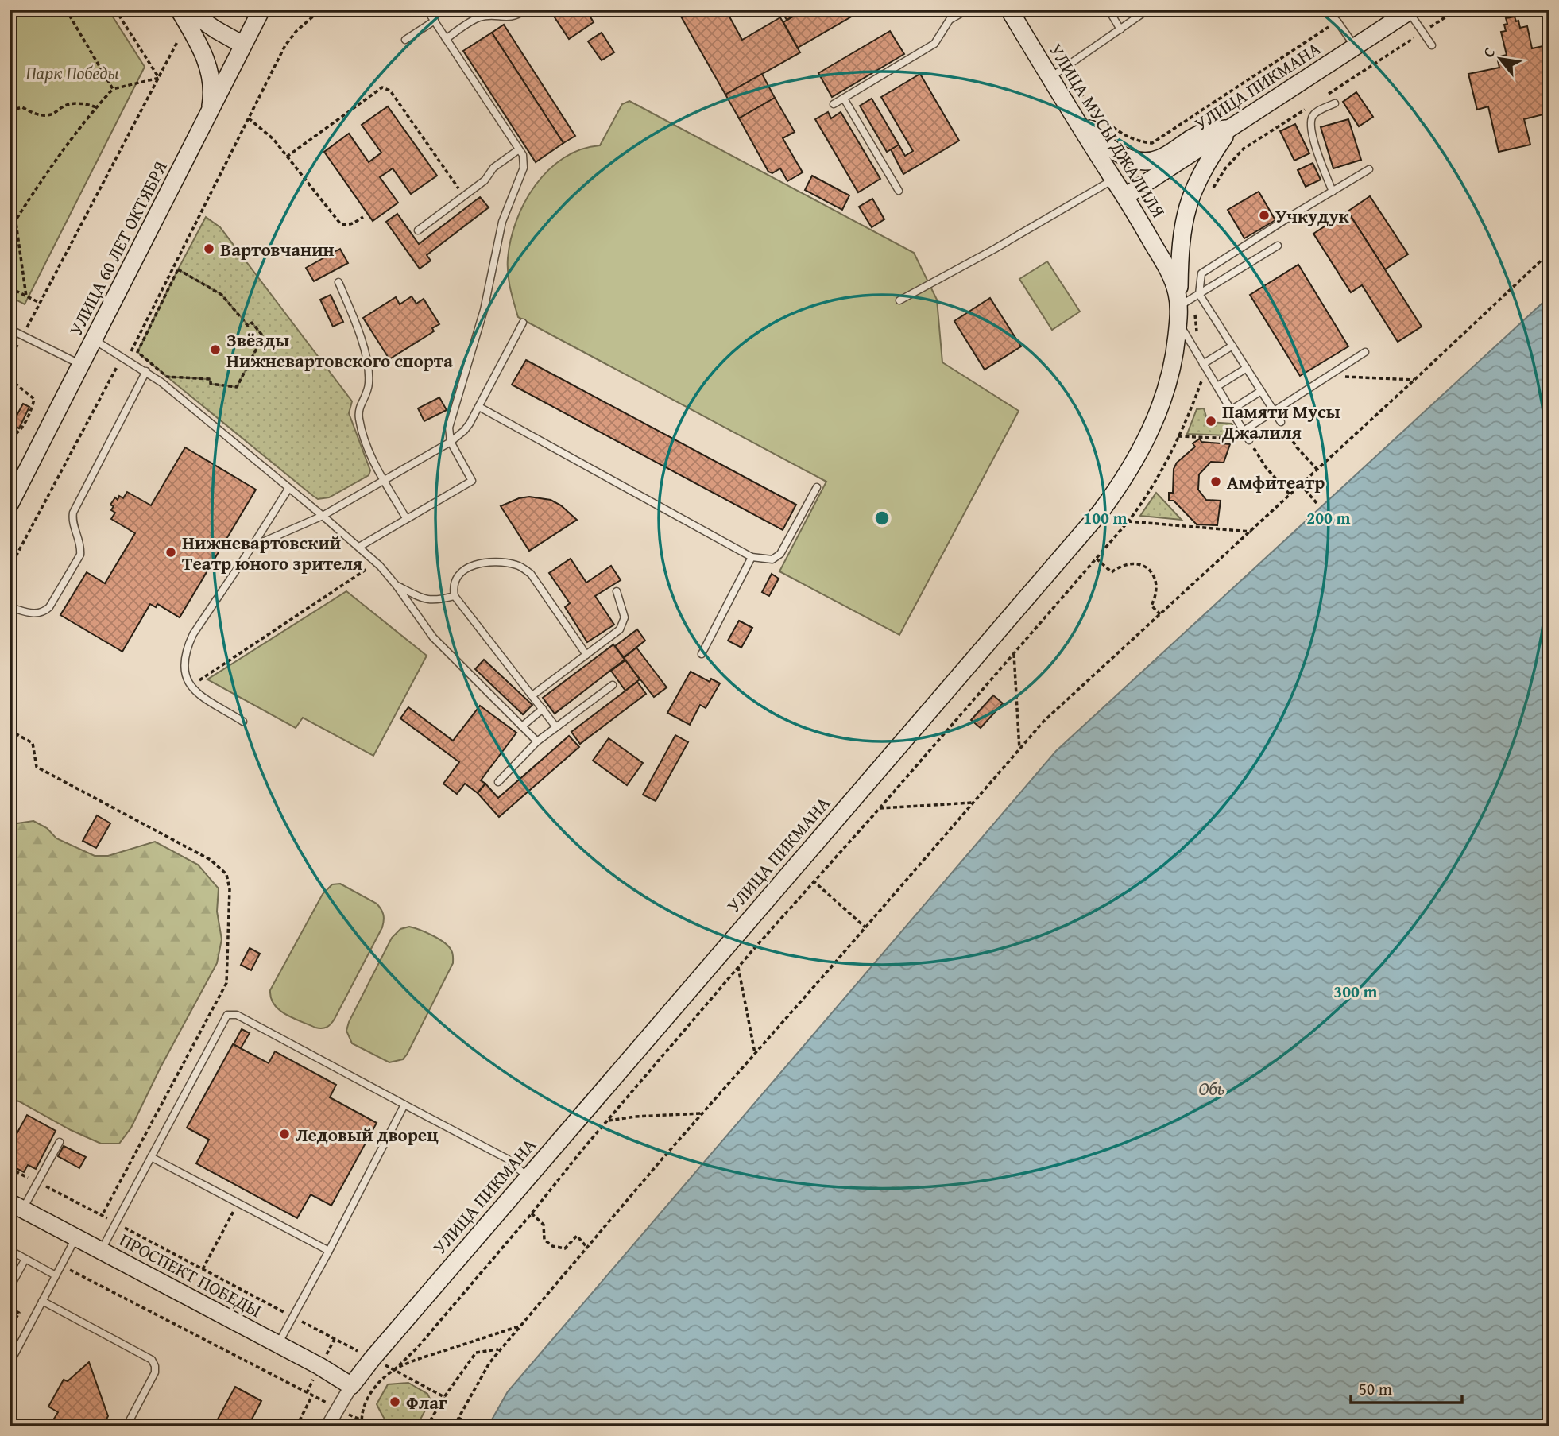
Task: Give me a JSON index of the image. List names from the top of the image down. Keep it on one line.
{"streets":{"street":["УЛИЦА ПИКМАНА","УЛИЦА МУСЫ ДЖАЛИЛЯ","УЛИЦА 60 ЛЕТ ОКТЯБРЯ","ПРОСПЕКТ ПОБЕДЫ"]},"crossings":[["УЛИЦА ПИКМАНА","УЛИЦА МУСЫ ДЖАЛИЛЯ"],["УЛИЦА ПИКМАНА","ПРОСПЕКТ ПОБЕДЫ"]],"water":["Обь"],"parks":["Парк Победы"],"places":["Учкудук","Вартовчанин","Звёзды Нижневартовского спорта","Памяти Мусы Джалиля","Амфитеатр","Нижневартовский Театр юного зрителя","Ледовый дворец","Флаг"],"scale_bar":"50 m","north":"top left","rings":["100 m","200 m","300 m"]}
